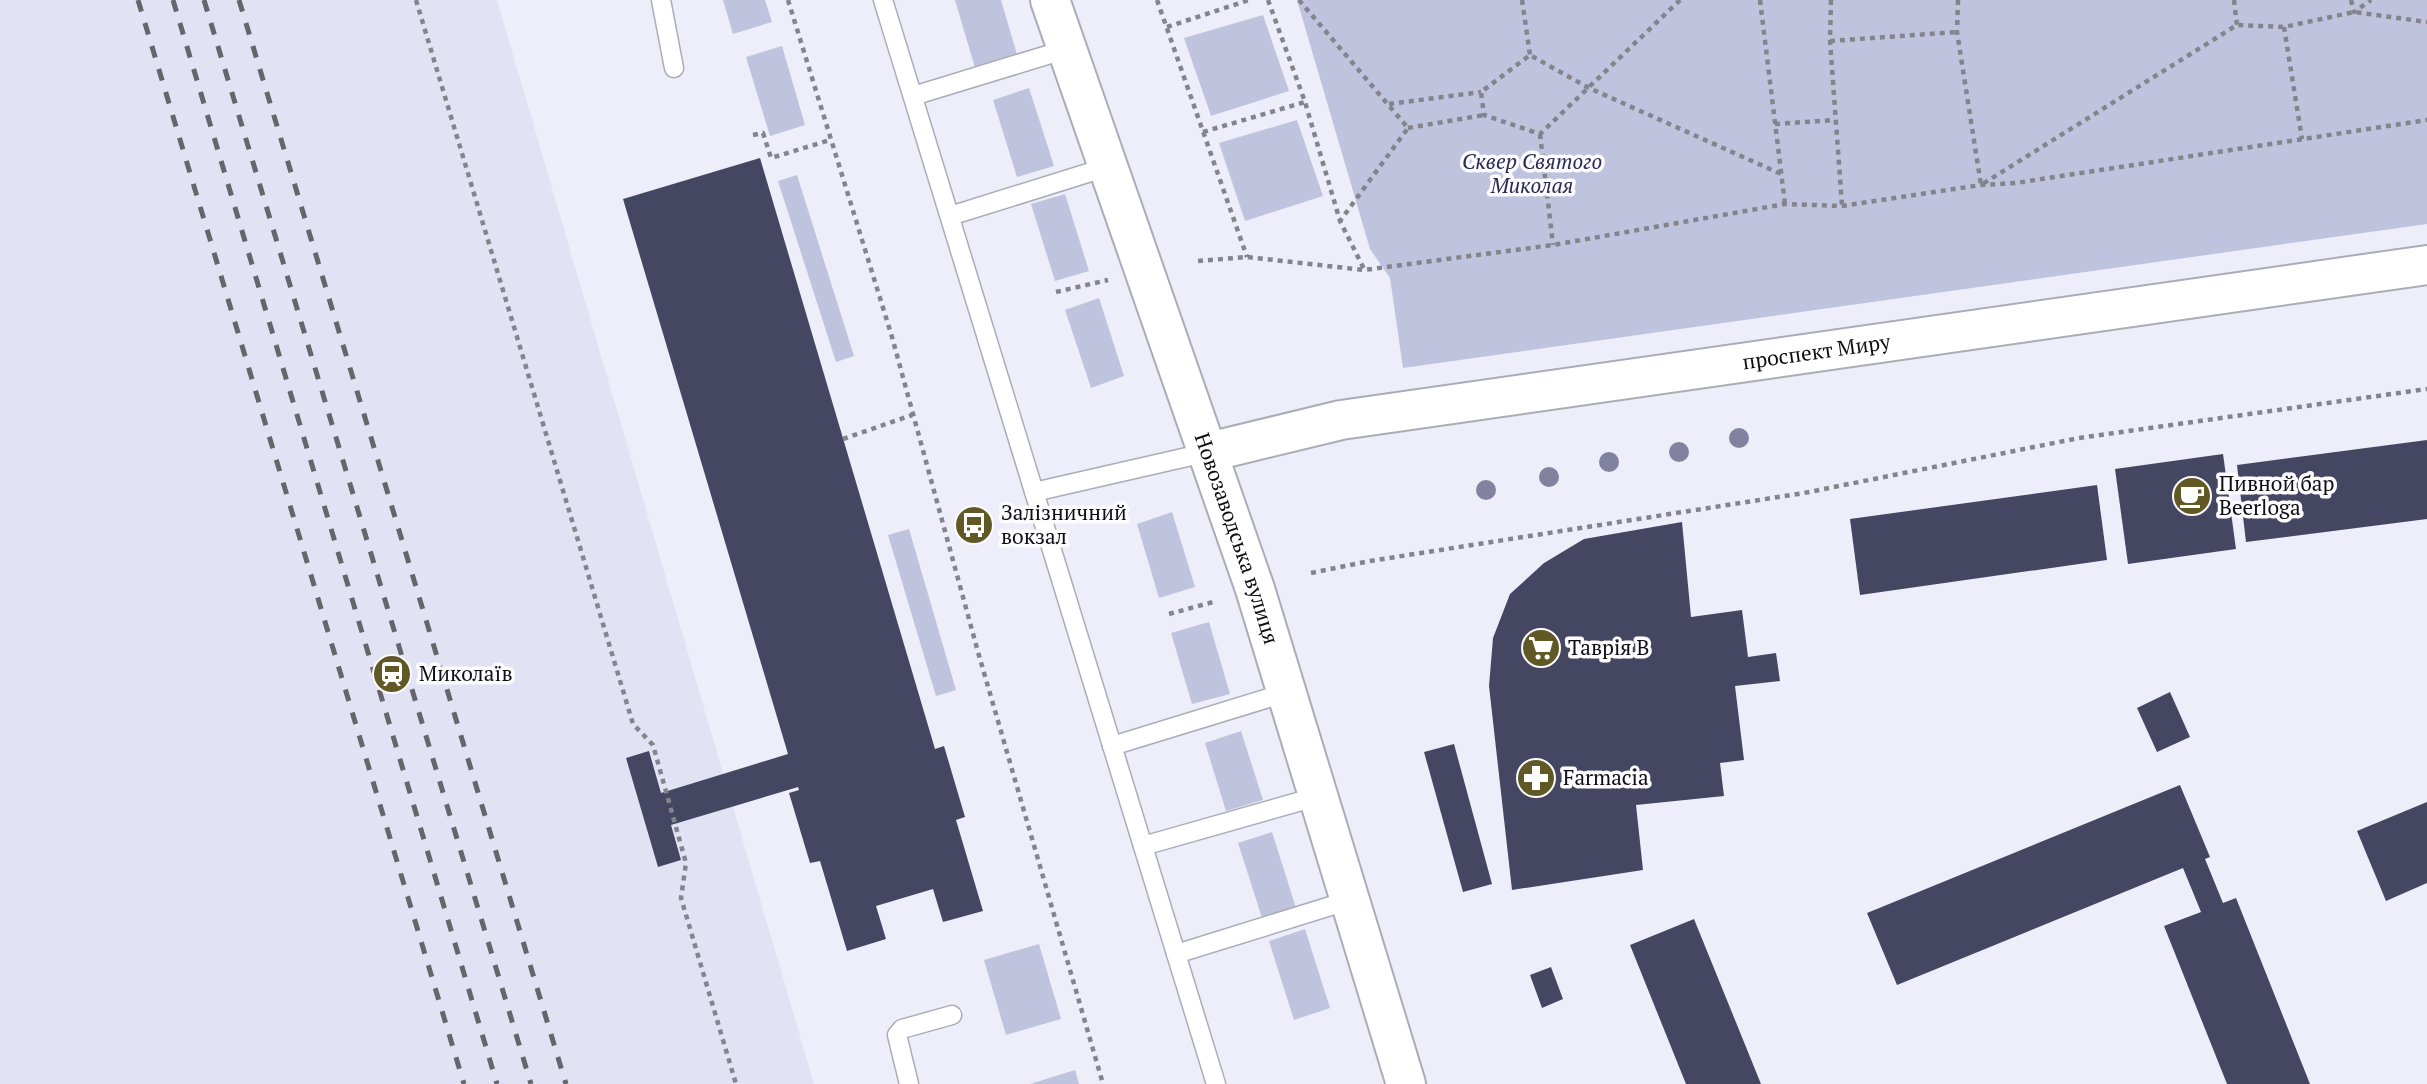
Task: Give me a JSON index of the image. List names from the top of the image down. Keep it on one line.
{"streets":{"main road":["проспект Миру","Новозаводська вулиця"]},"crossings":[["проспект Миру","Новозаводська вулиця"]],"parks":["Сквер Святого Миколая"],"places":{"cafe":["Пивной бар Beerloga"],"bus stop":["Залізничний вокзал"],"supermarket":["Таврія В"],"station":["Миколаїв"],"pharmacy":["Farmacia"]}}
